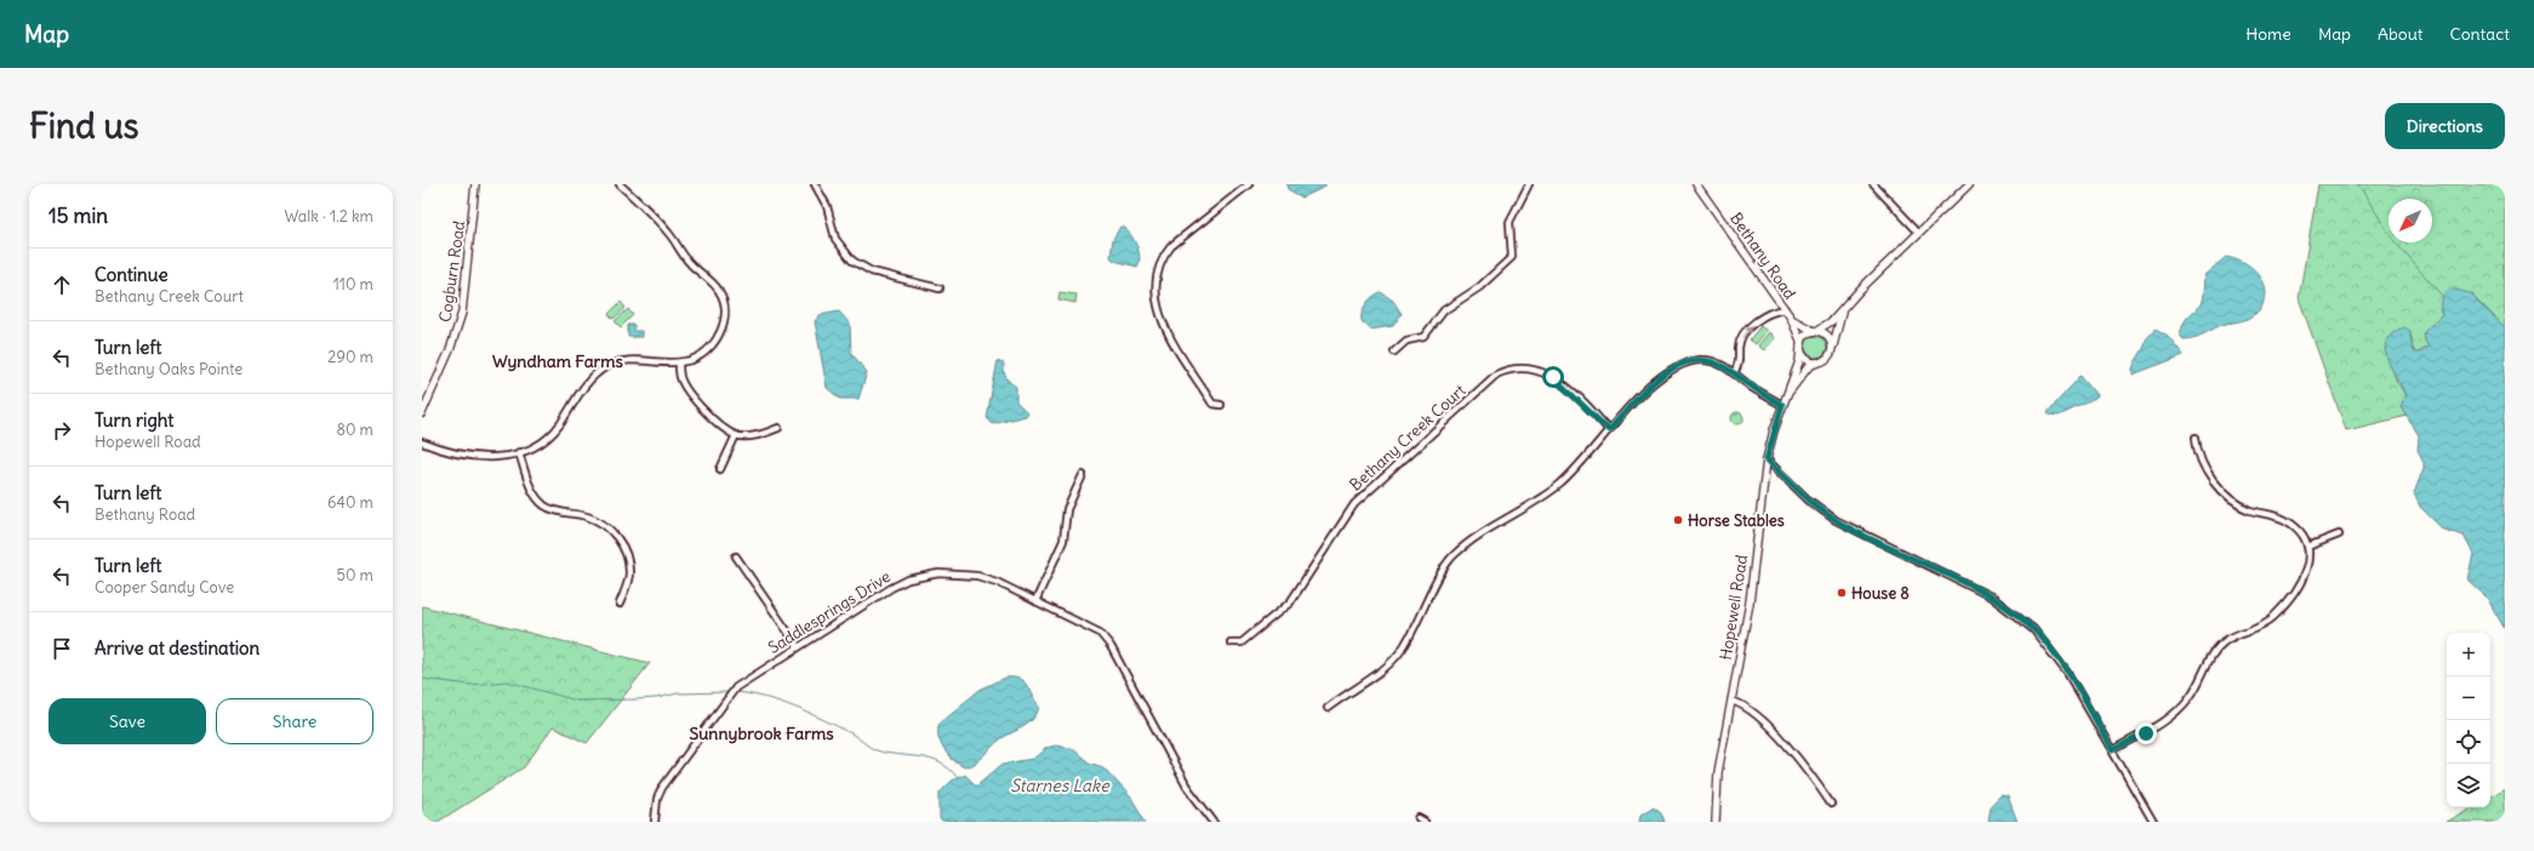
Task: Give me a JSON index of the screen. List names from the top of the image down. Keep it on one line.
{"streets":{"street":["Bethany Road","Cogburn Road","Bethany Creek Court","Hopewell Road","Saddlesprings Drive"]},"crossings":[["Bethany Road","Hopewell Road"]],"districts":["Wyndham Farms","Sunnybrook Farms"],"water":["Starnes Lake"],"places":["Horse Stables","House 8"],"north":"bottom left","page":{"header":"Map","nav":["Home","Map","About","Contact"],"buttons":["Directions",["Save","Share"]],"title":"Find us","heading":["15 min","Walk · 1.2 km"],"list":[["Continue","Bethany Creek Court","110 m"],["Turn left","Bethany Oaks Pointe","290 m"],["Turn right","Hopewell Road","80 m"],["Turn left","Bethany Road","640 m"],["Turn left","Cooper Sandy Cove","50 m"],"Arrive at destination"],"map_buttons":["+","−"]}}
